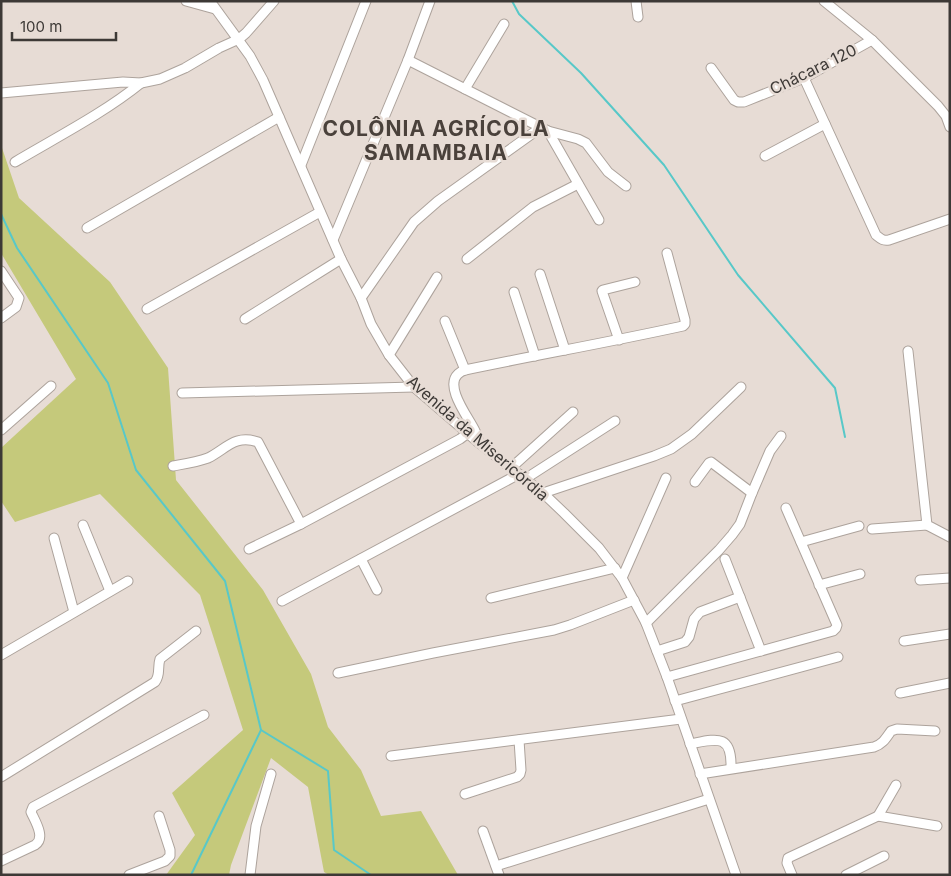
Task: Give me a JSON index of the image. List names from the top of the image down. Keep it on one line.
{"streets":{"street":["Chácara 120","Avenida da Misericórdia"]},"districts":["COLÔNIA AGRÍCOLA SAMAMBAIA"],"scale_bar":"100 m"}
